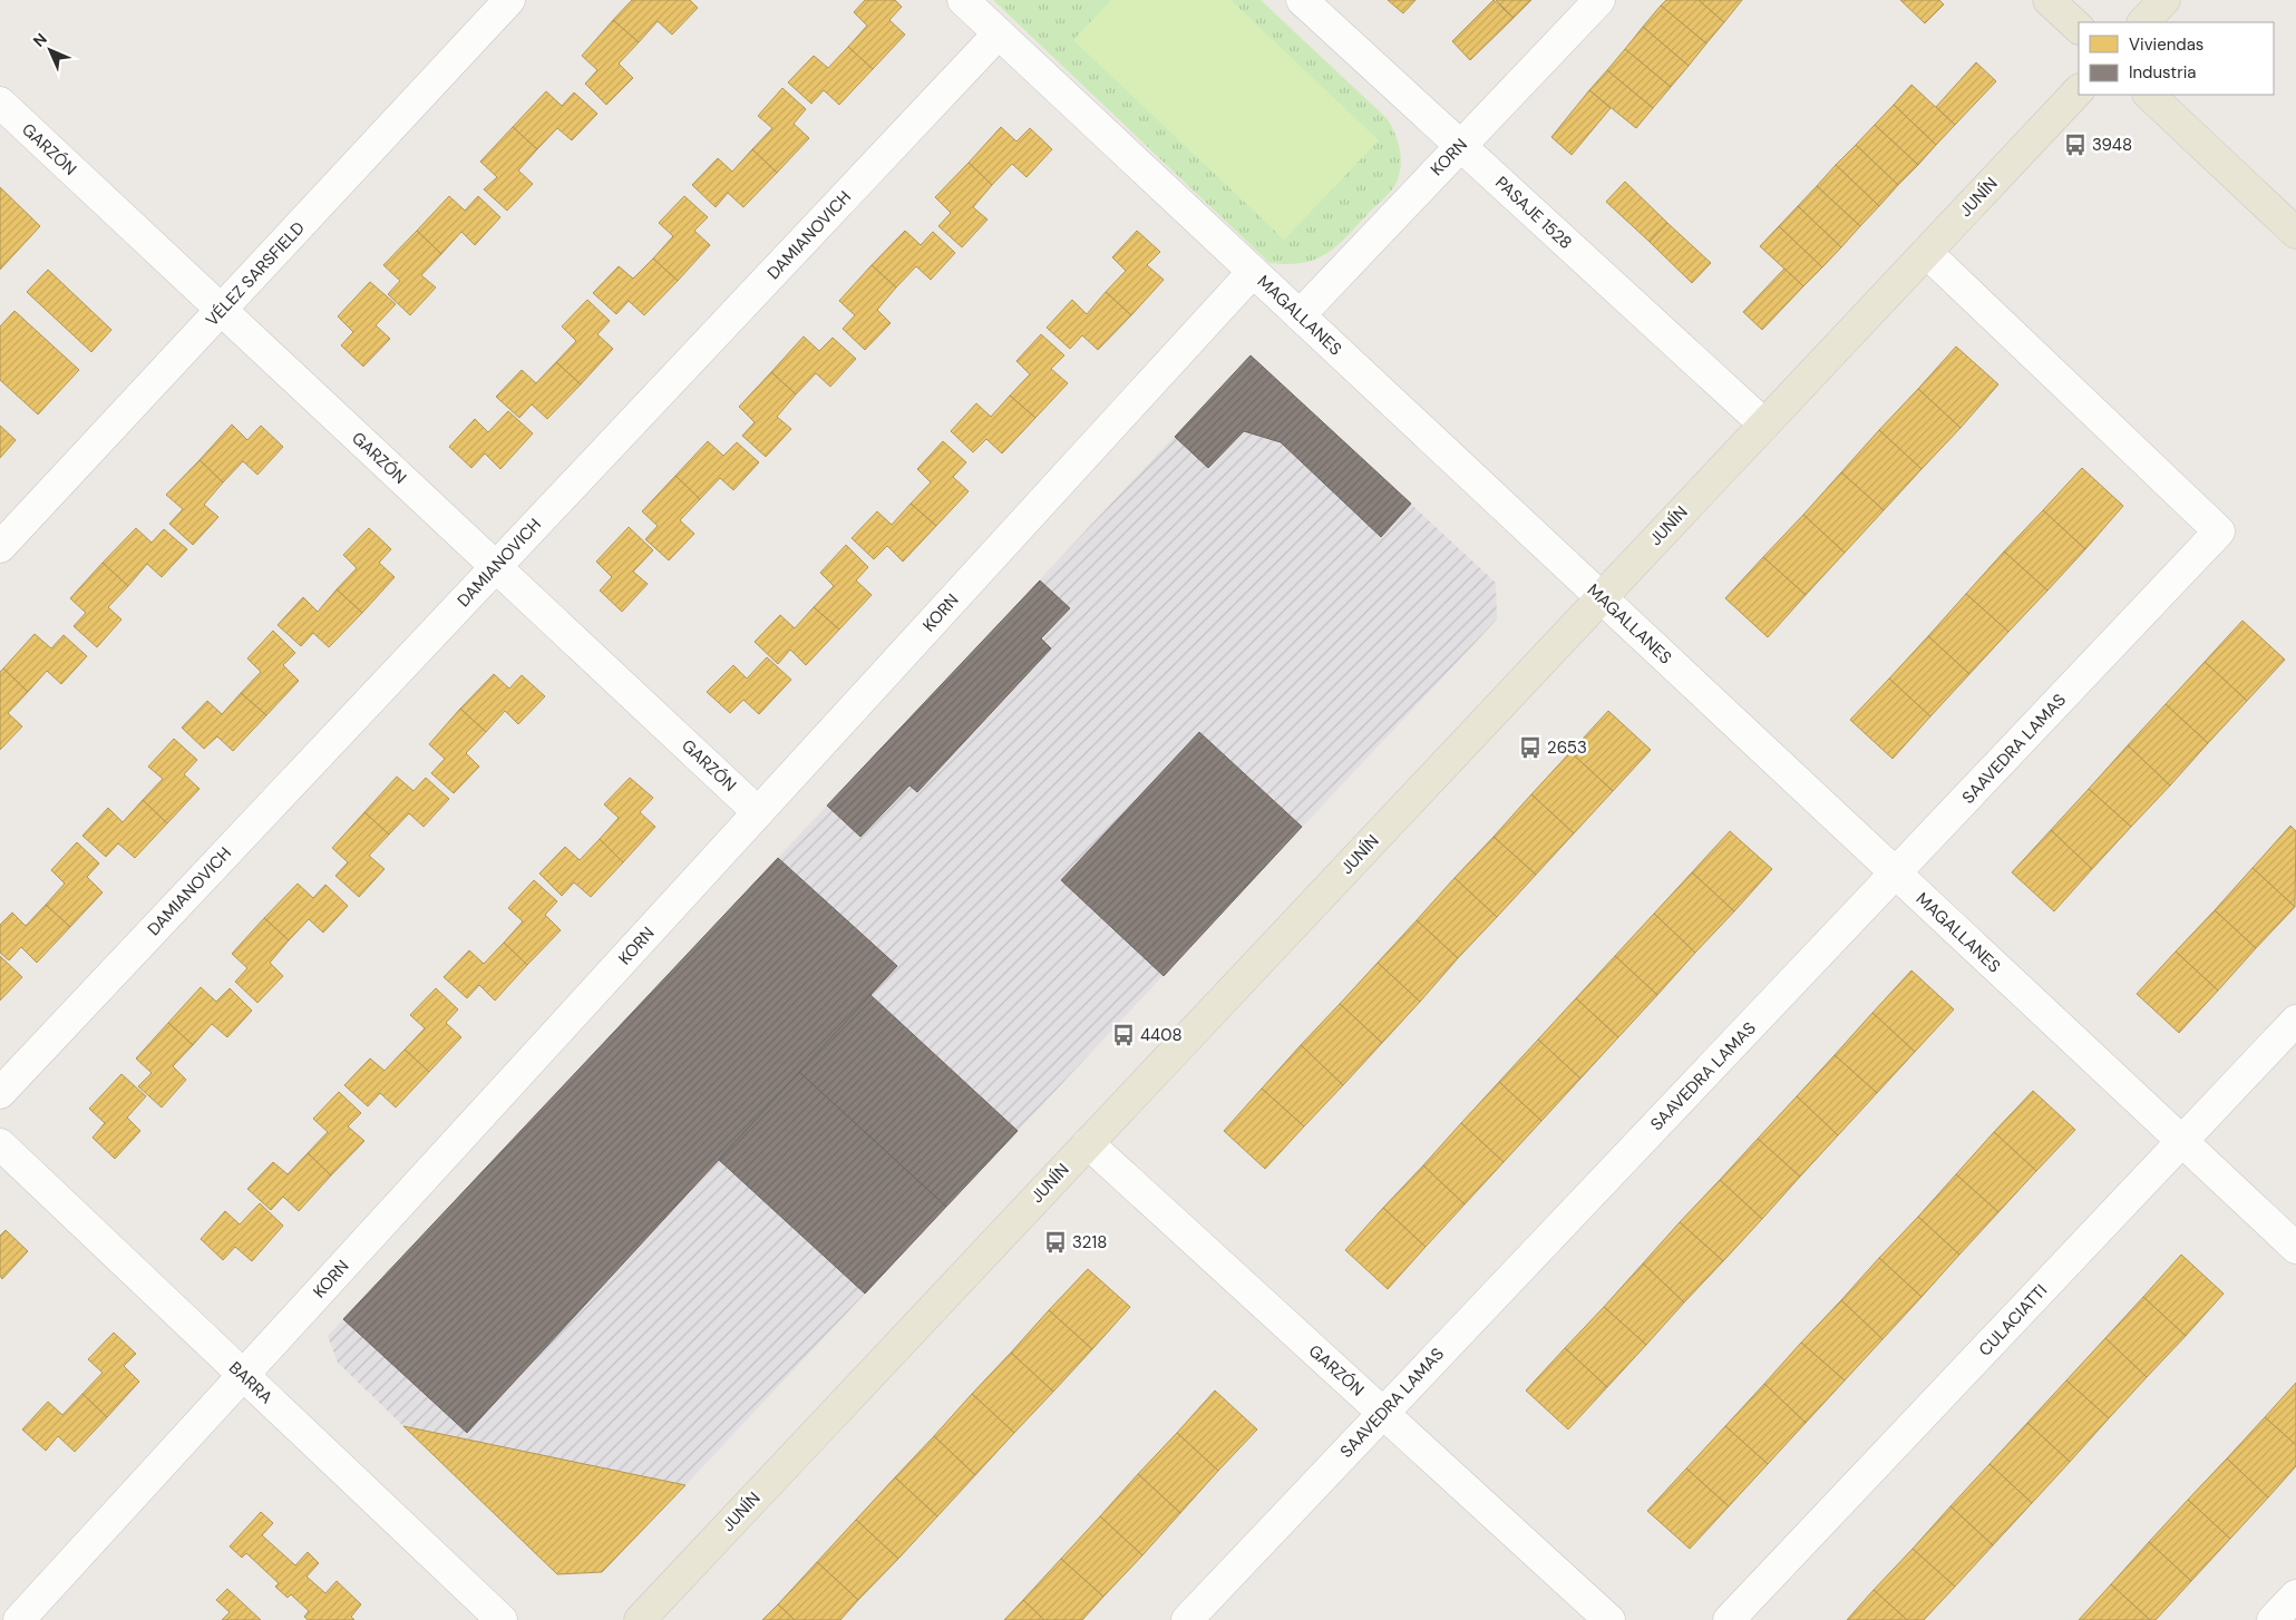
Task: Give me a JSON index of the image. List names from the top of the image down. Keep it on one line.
{"streets":{"main road":["JUNÍN"],"street":["GARZÓN","KORN","PASAJE 1528","DAMIANOVICH","VÉLEZ SARSFIELD","MAGALLANES","SAAVEDRA LAMAS","CULACIATTI","BARRA"]},"crossings":[["GARZÓN","KORN"],["GARZÓN","JUNÍN"],["GARZÓN","DAMIANOVICH"],["GARZÓN","VÉLEZ SARSFIELD"],["GARZÓN","SAAVEDRA LAMAS"],["KORN","PASAJE 1528"],["KORN","MAGALLANES"],["KORN","BARRA"],["JUNÍN","PASAJE 1528"],["JUNÍN","MAGALLANES"],["JUNÍN","SAAVEDRA LAMAS"],["DAMIANOVICH","MAGALLANES"],["MAGALLANES","SAAVEDRA LAMAS"],["MAGALLANES","CULACIATTI"]],"places":{"bus stop":["3948","2653","4408","3218"]},"legend":["Viviendas","Industria"],"north":"top left"}
